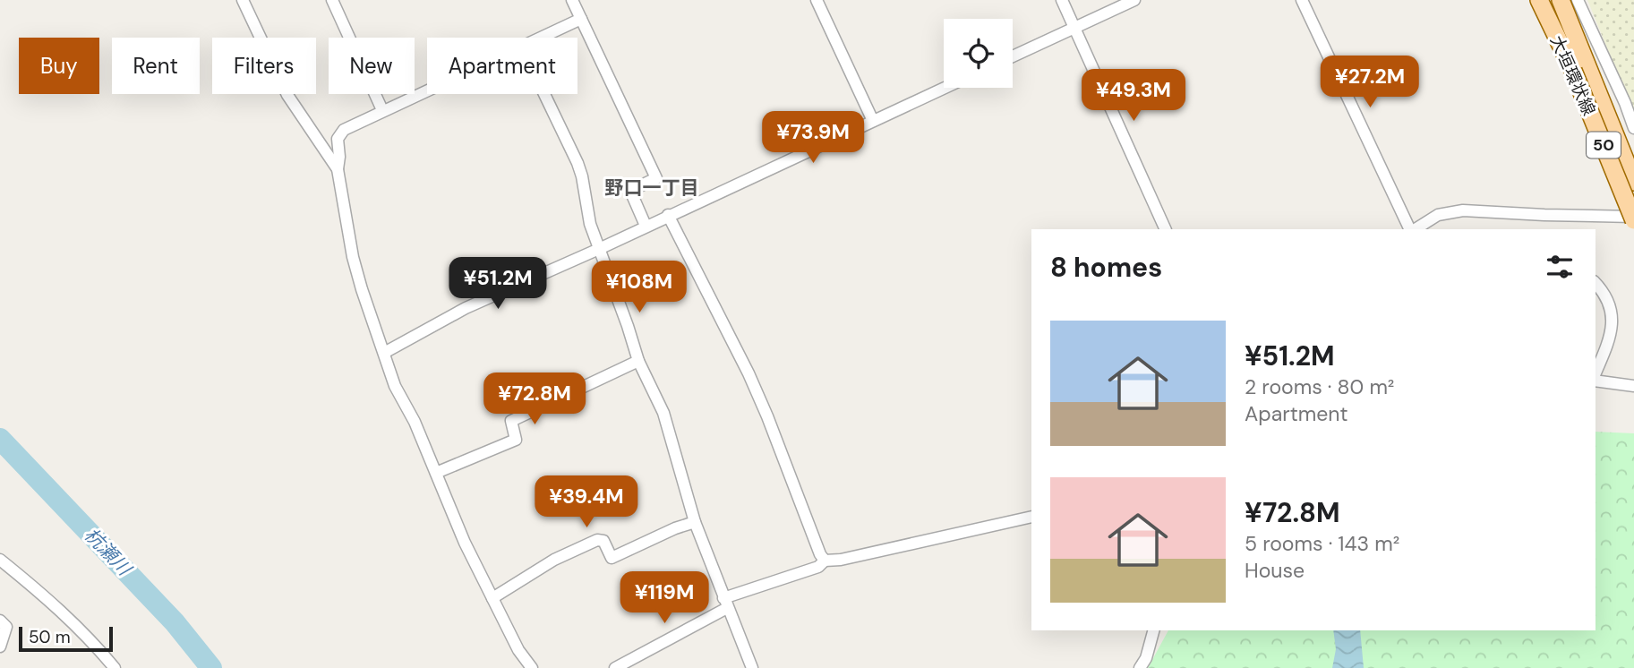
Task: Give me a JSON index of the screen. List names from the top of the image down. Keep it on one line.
{"streets":{"main road":["大垣環状線","50"]},"districts":["野口一丁目"],"water":["杭瀬川"],"scale_bar":"50 m","page":{"chip":["Buy","Rent","Filters","New","Apartment"],"price":["¥27.2M","¥49.3M","¥73.9M","¥51.2M","¥108M","¥72.8M","¥39.4M","¥119M"],"heading":"8 homes","list":[{"name":"¥51.2M","note":"2 rooms · 80 m² · Apartment"},{"name":"¥72.8M","note":"5 rooms · 143 m² · House"}],"scale":"50 m"}}
